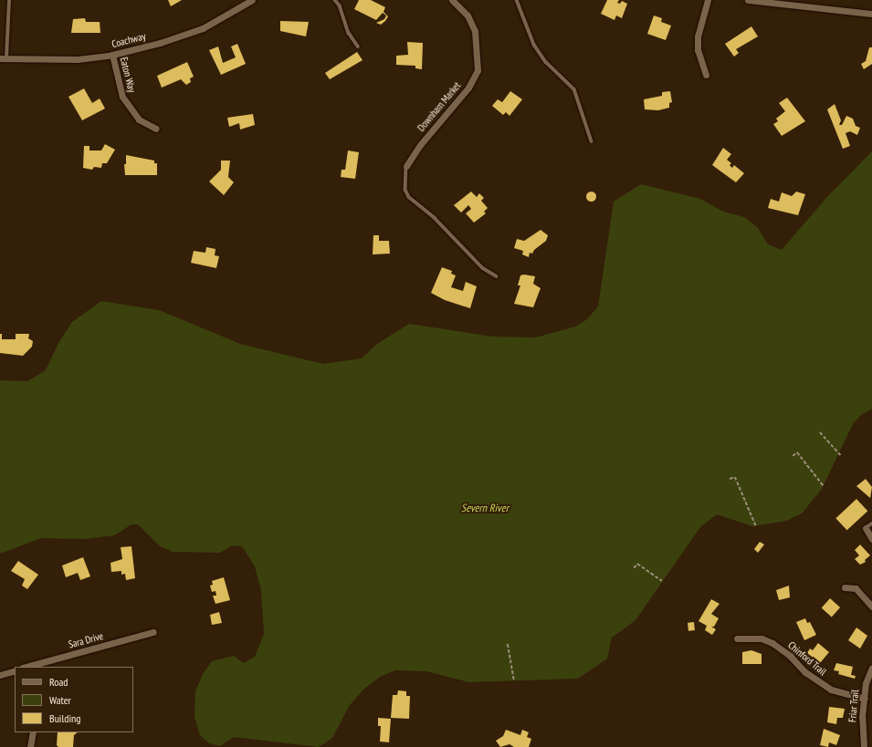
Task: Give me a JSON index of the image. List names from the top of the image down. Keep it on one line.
{"streets":{"street":["Coachway","Eaton Way","Downham Market","Sara Drive","Chinford Trail","Friar Trail"]},"crossings":[["Coachway","Eaton Way"],["Chinford Trail","Friar Trail"]],"water":["Severn River"],"legend":["Road","Water","Building"]}
